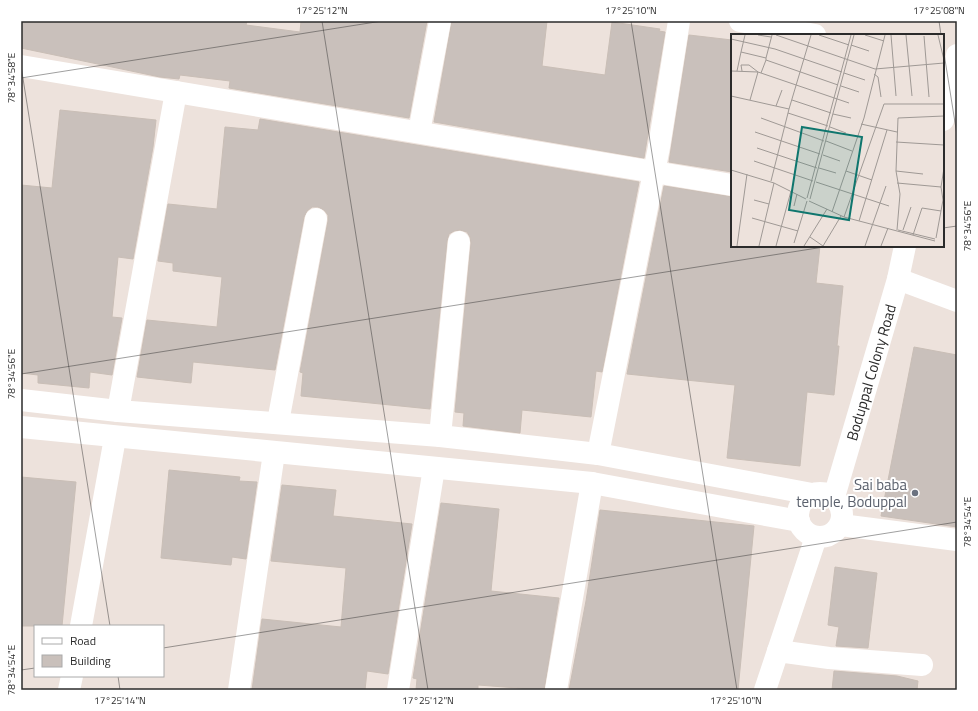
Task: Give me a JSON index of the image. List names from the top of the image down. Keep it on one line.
{"streets":{"street":["Boduppal Colony Road"]},"places":["Sai baba temple, Boduppal"],"legend":["Road","Building"],"coordinates":["17°25'12\"N","17°25'10\"N","17°25'08\"N","78°34'58\"E","78°34'56\"E","78°34'54\"E","17°25'14\"N"]}
